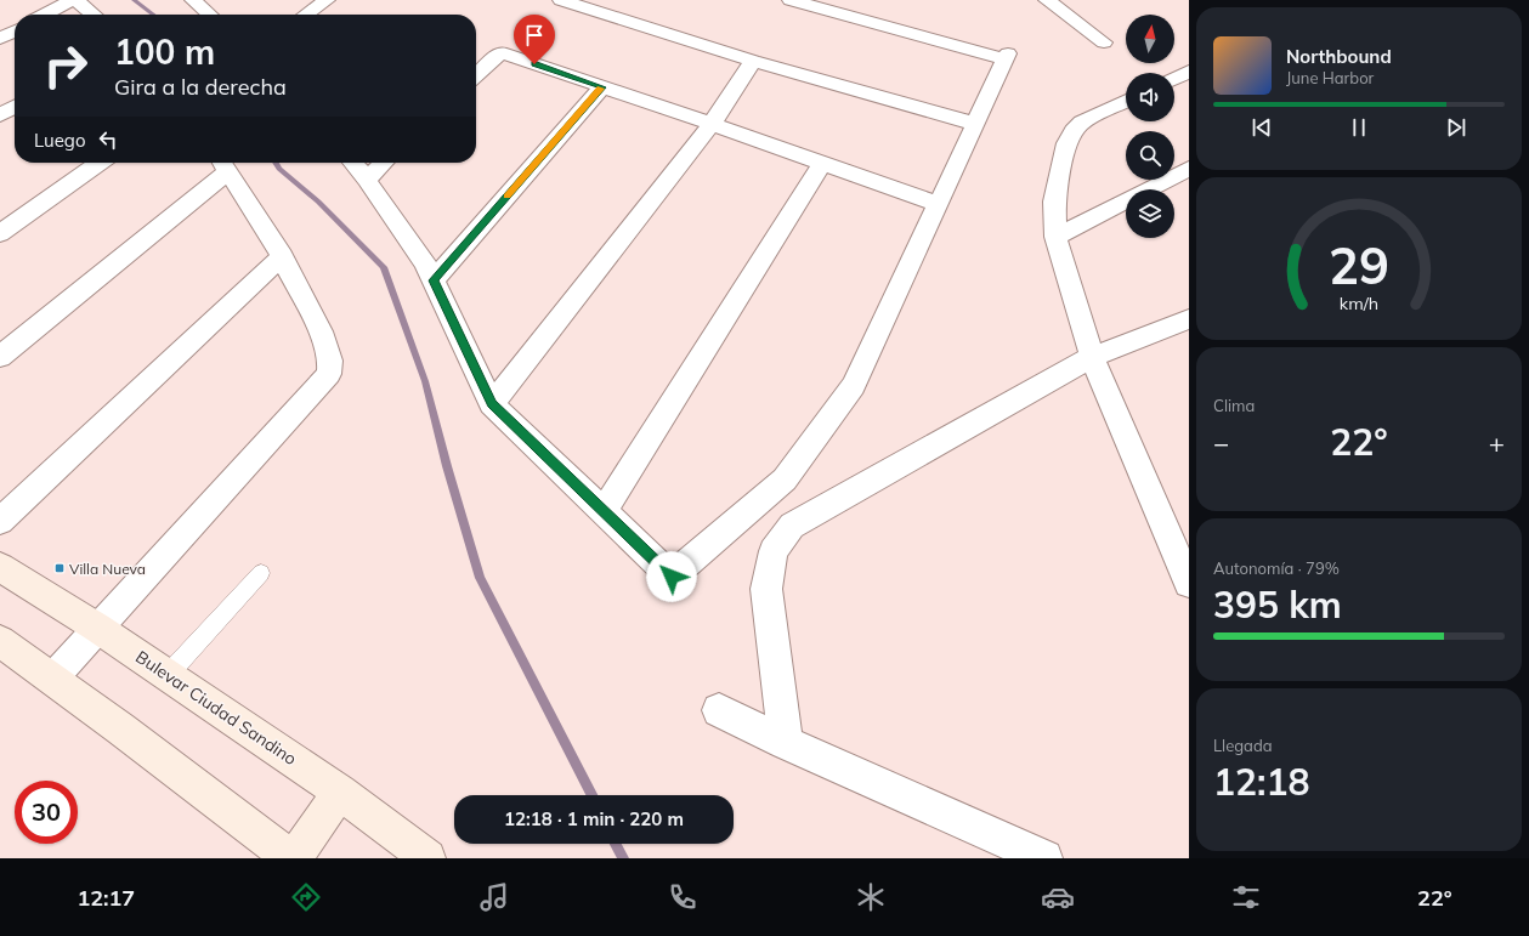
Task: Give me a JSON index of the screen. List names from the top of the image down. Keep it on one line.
{"streets":{"street":["Bulevar Ciudad Sandino"]},"places":{"transit":["Villa Nueva"]},"north":"top","page":{"turn":["100 m","Gira a la derecha"],"song":["Northbound","June Harbor"],"then":"Luego","tile":["Clima",["Autonomía · 79%","395 km"],["Llegada","12:18"]],"heat":["−","22°","+"],"limit":"30","trip":"12:18 · 1 min · 220 m","tabs":["12:17","22°"],"gauge":["29","km/h"]}}
